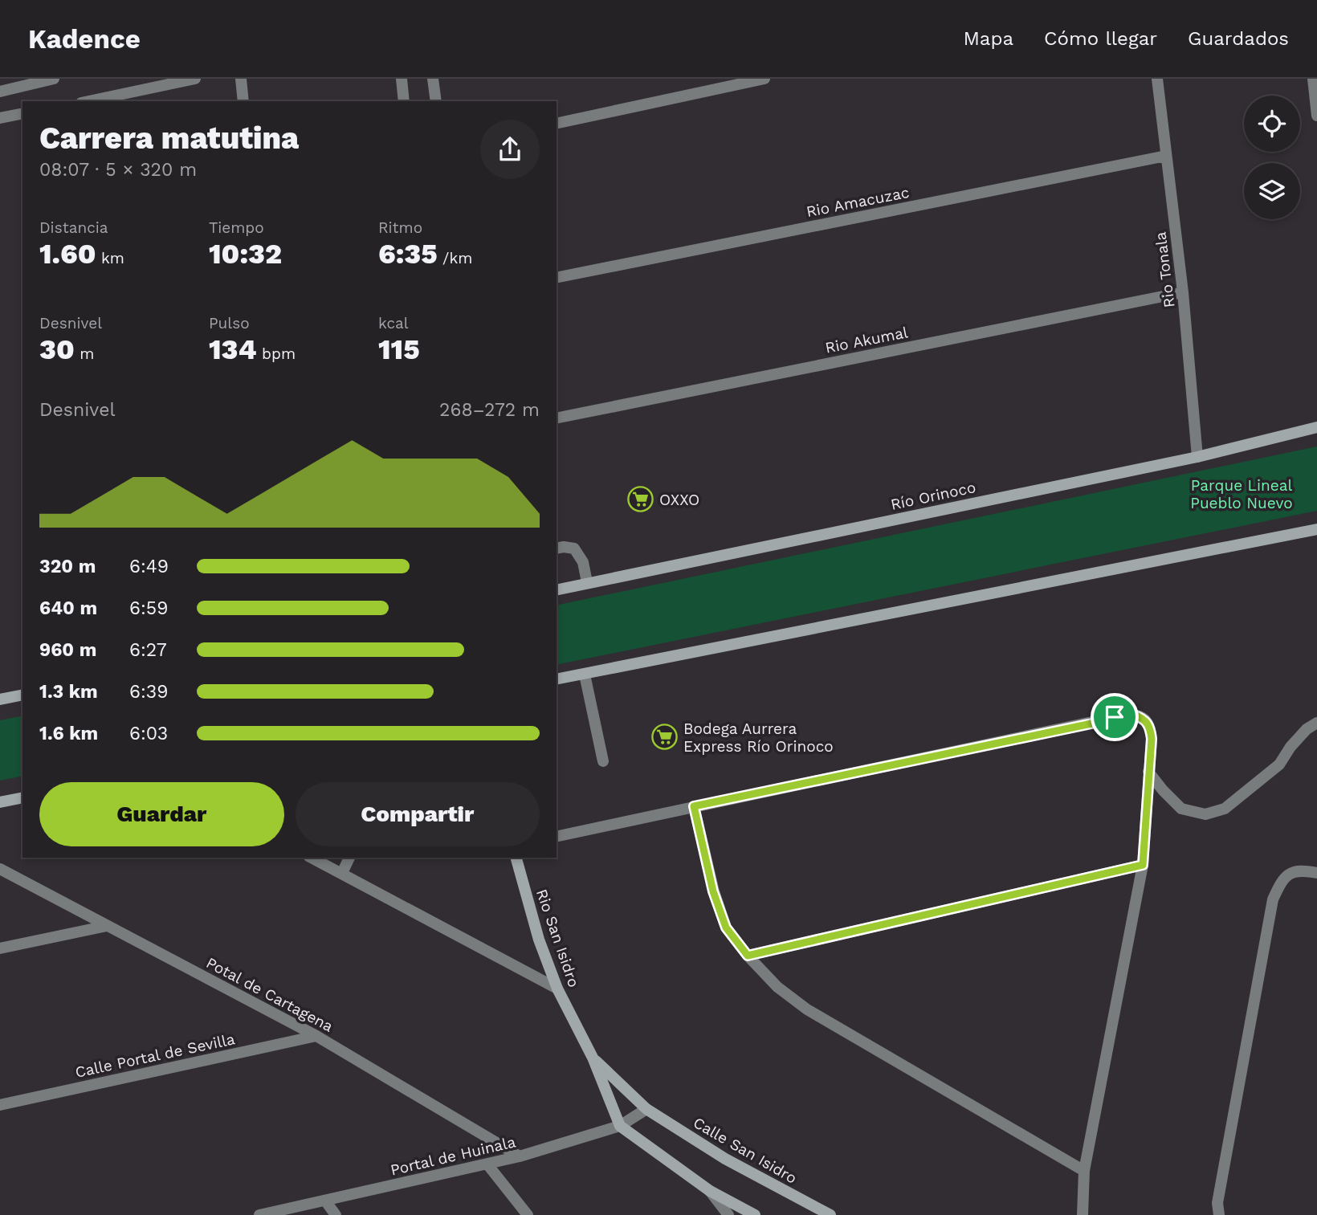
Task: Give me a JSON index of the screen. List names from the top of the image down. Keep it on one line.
{"streets":{"street":["Rio Amacuzac","Rio Tonala","Rio Akumal","Río Orinoco","Rio San Isidro","Potal de Cartagena","Calle Portal de Sevilla","Calle San Isidro","Portal de Huinala"]},"crossings":[["Rio Amacuzac","Rio Tonala"],["Rio Tonala","Rio Akumal"],["Rio Tonala","Río Orinoco"],["Rio San Isidro","Calle San Isidro"],["Rio San Isidro","Portal de Huinala"],["Potal de Cartagena","Calle Portal de Sevilla"],["Potal de Cartagena","Portal de Huinala"],["Calle San Isidro","Portal de Huinala"]],"parks":["Parque Lineal Pueblo Nuevo"],"places":{"supermarket":["OXXO","Bodega Aurrera Express Río Orinoco"]},"page":{"header":"Kadence","nav":["Mapa","Cómo llegar","Guardados"],"heading":["Carrera matutina","08:07 · 5 × 320 m"],"stats":[["Distancia","1.60 km"],["Tiempo","10:32"],["Ritmo","6:35 /km"],["Desnivel","30 m"],["Pulso","134 bpm"],["kcal","115"]],"chart":["Desnivel","268–272 m"],"list":[{"name":"320 m","note":"6:49"},{"name":"640 m","note":"6:59"},{"name":"960 m","note":"6:27"},{"name":"1.3 km","note":"6:39"},{"name":"1.6 km","note":"6:03"}],"buttons":["Guardar","Compartir"]}}
